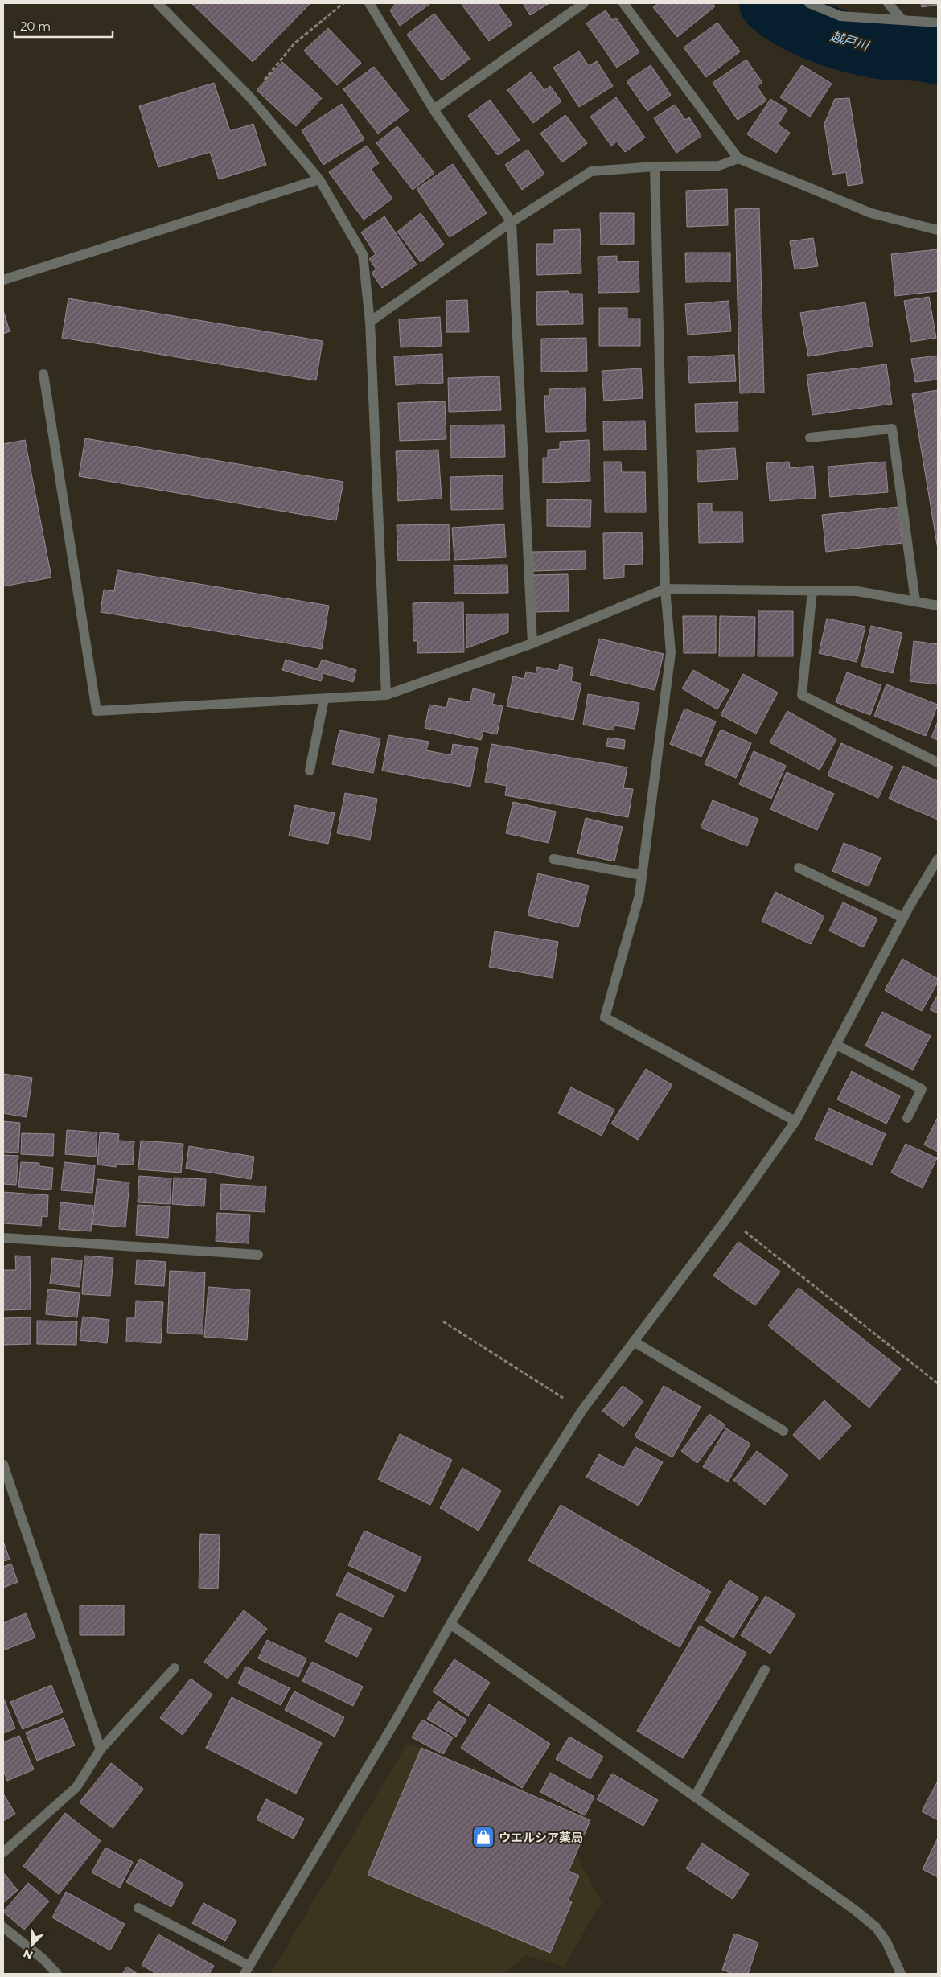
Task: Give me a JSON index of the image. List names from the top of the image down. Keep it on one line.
{"water":["越戸川"],"places":{"shop":["ウエルシア薬局"]},"scale_bar":"20 m","north":"bottom left"}
